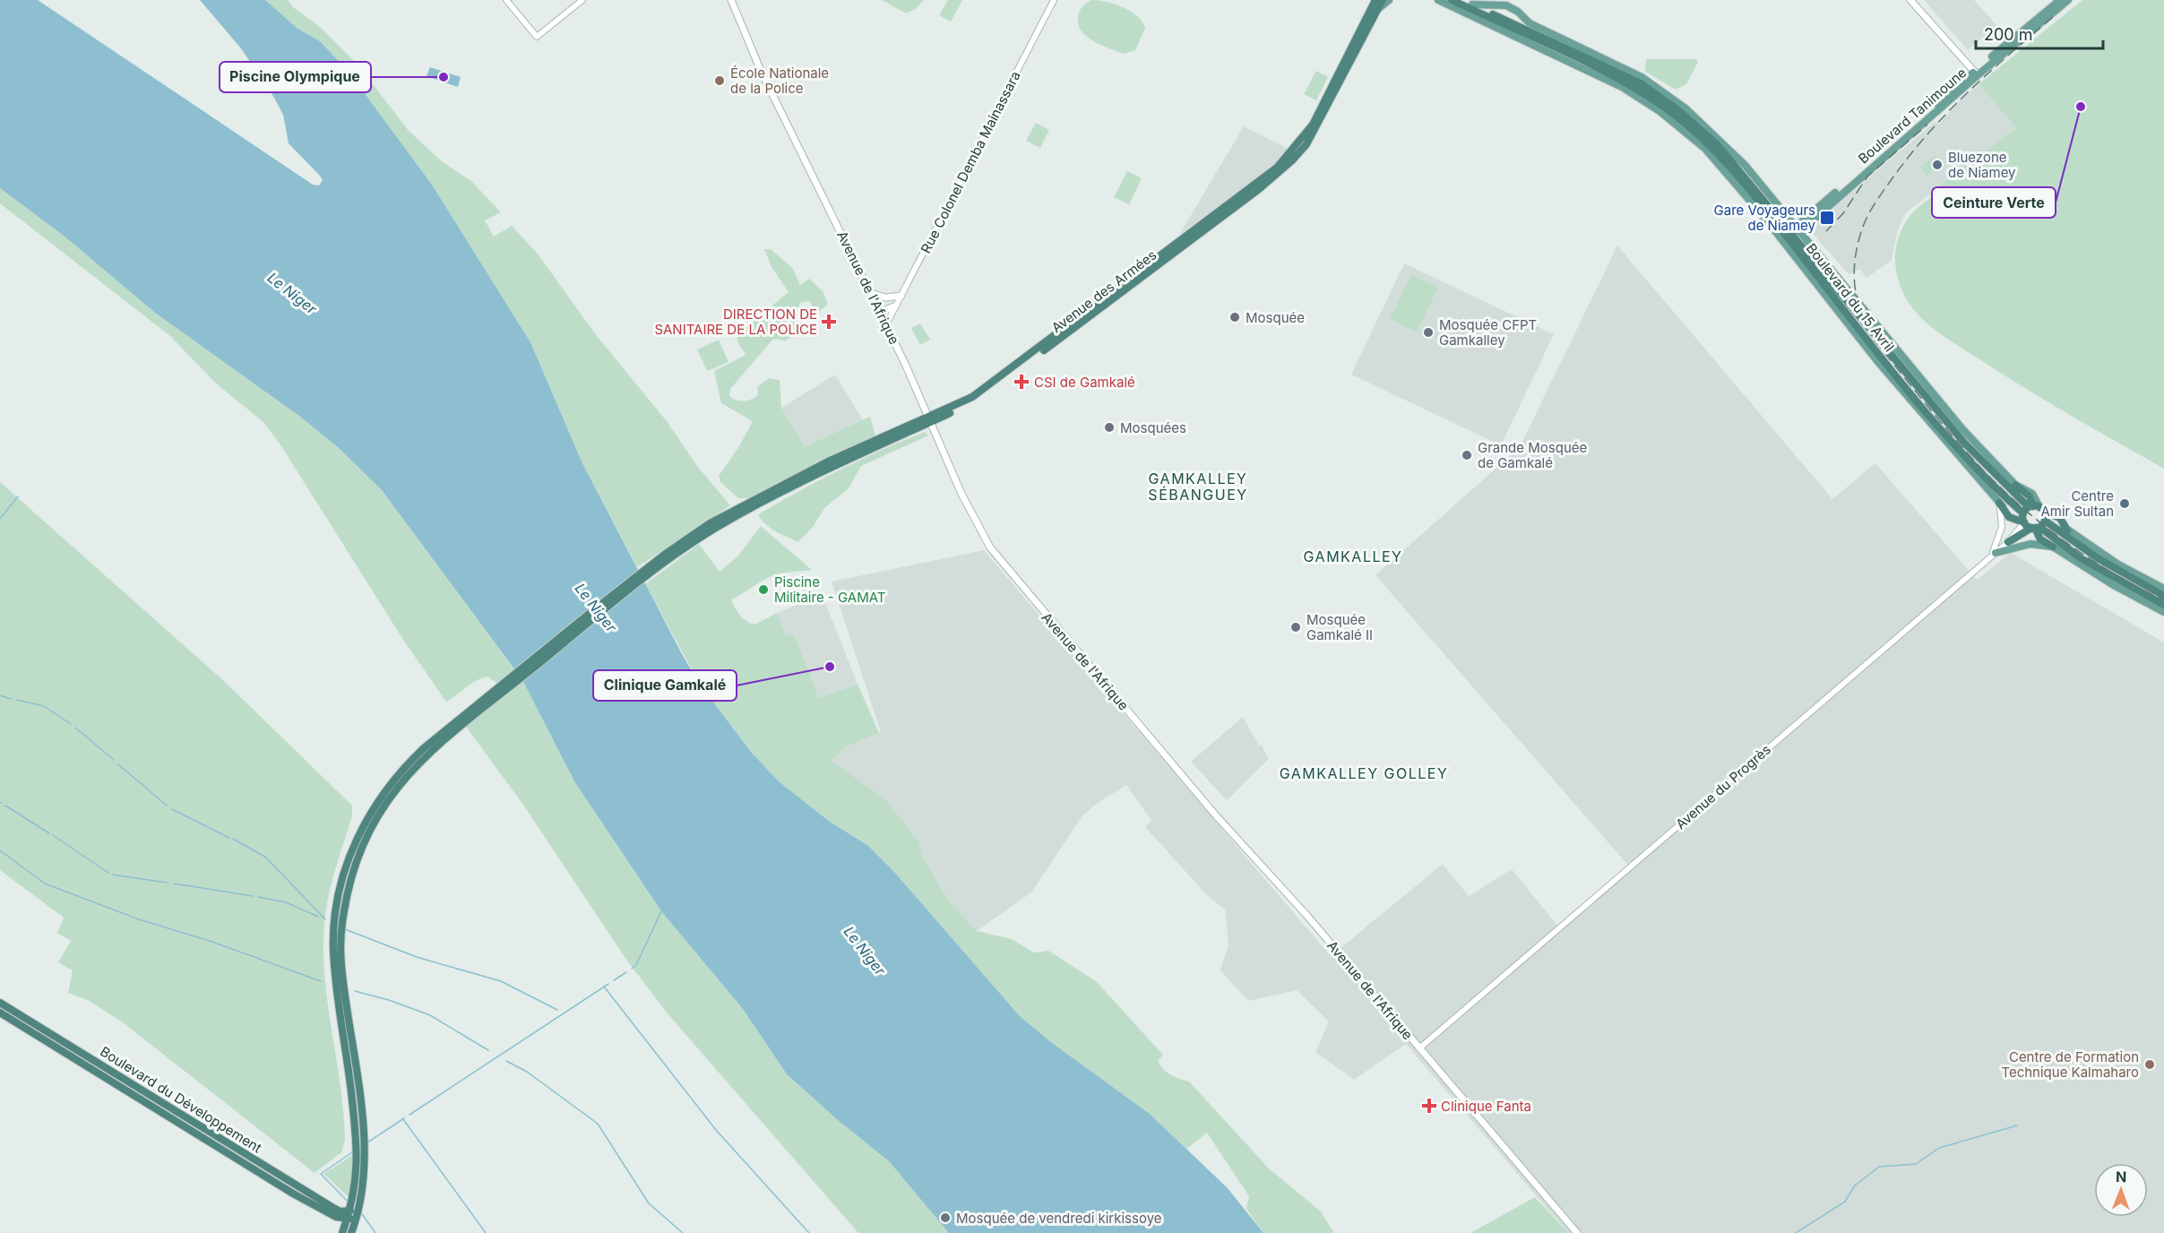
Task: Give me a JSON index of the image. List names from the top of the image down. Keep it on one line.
{"streets":{"highway":["Avenue des Armées","Boulevard du 15 Avril","Boulevard du Développement"],"main road":["Boulevard Tanimoune","Avenue de l'Afrique"],"street":["Rue Colonel Demba Mainassara","Avenue du Progrès"]},"crossings":[["Boulevard Tanimoune","Boulevard du 15 Avril"],["Rue Colonel Demba Mainassara","Avenue de l'Afrique"],["Avenue de l'Afrique","Avenue des Armées"],["Avenue de l'Afrique","Avenue du Progrès"],["Avenue des Armées","Boulevard du Développement"],["Boulevard du 15 Avril","Avenue du Progrès"]],"districts":["GAMKALLEY SÉBANGUEY","GAMKALLEY","GAMKALLEY GOLLEY"],"water":["Le Niger"],"places":{"other":["Piscine Olympique","École Nationale de la Police","Ceinture Verte","Bluezone de Niamey","Mosquée","Mosquée CFPT Gamkalley","Mosquées","Grande Mosquée de Gamkalé","Centre Amir Sultan","Piscine Militaire - GAMAT","Mosquée Gamkalé II","Clinique Gamkalé","Centre de Formation Technique Kalmaharo","Mosquée de vendredi kirkissoye"],"transit":["Gare Voyageurs de Niamey"],"health":["DIRECTION DE SANITAIRE DE LA POLICE","CSI de Gamkalé","Clinique Fanta"]},"scale_bar":"200 m","north":"top"}
